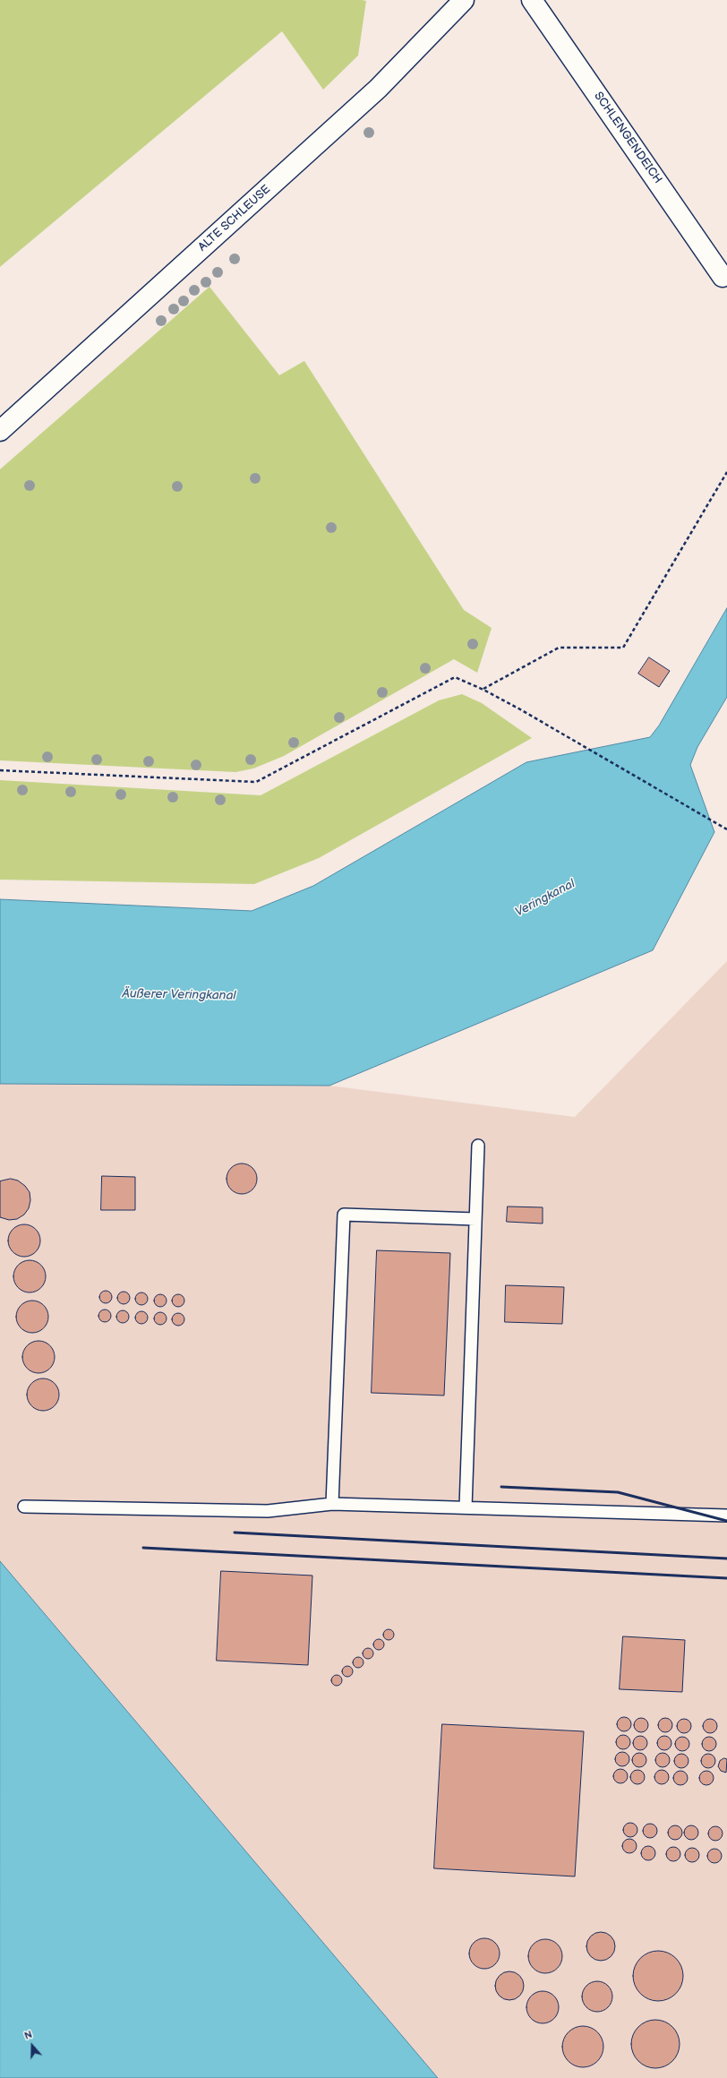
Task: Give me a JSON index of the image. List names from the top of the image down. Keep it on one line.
{"streets":{"street":["SCHLENGENDEICH","ALTE SCHLEUSE"]},"water":["Veringkanal","Äußerer Veringkanal"],"north":"top"}
